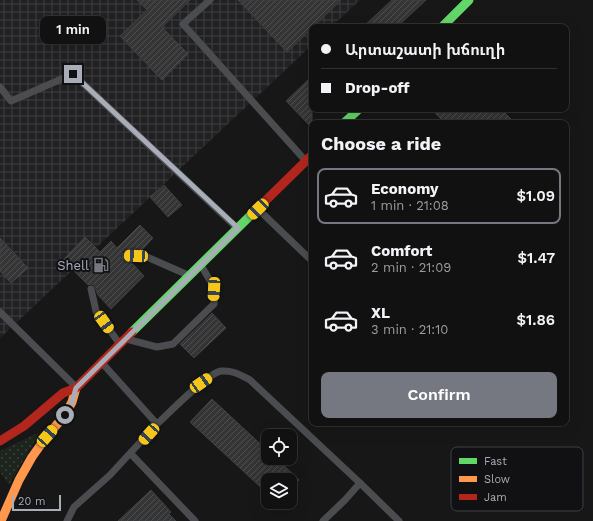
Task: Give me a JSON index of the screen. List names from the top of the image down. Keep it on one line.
{"places":{"fuel station":["Shell"]},"legend":["Fast","Slow","Jam"],"scale_bar":"20 m","page":{"bubble":"1 min","banner":["Արտաշատի խճուղի","Drop-off"],"heading":"Choose a ride","list":[{"name":"Economy","note":"1 min · 21:08","value":"$1.09"},{"name":"Comfort","note":"2 min · 21:09","value":"$1.47"},{"name":"XL","note":"3 min · 21:10","value":"$1.86"}],"buttons":"Confirm","scale":"20 m"}}
